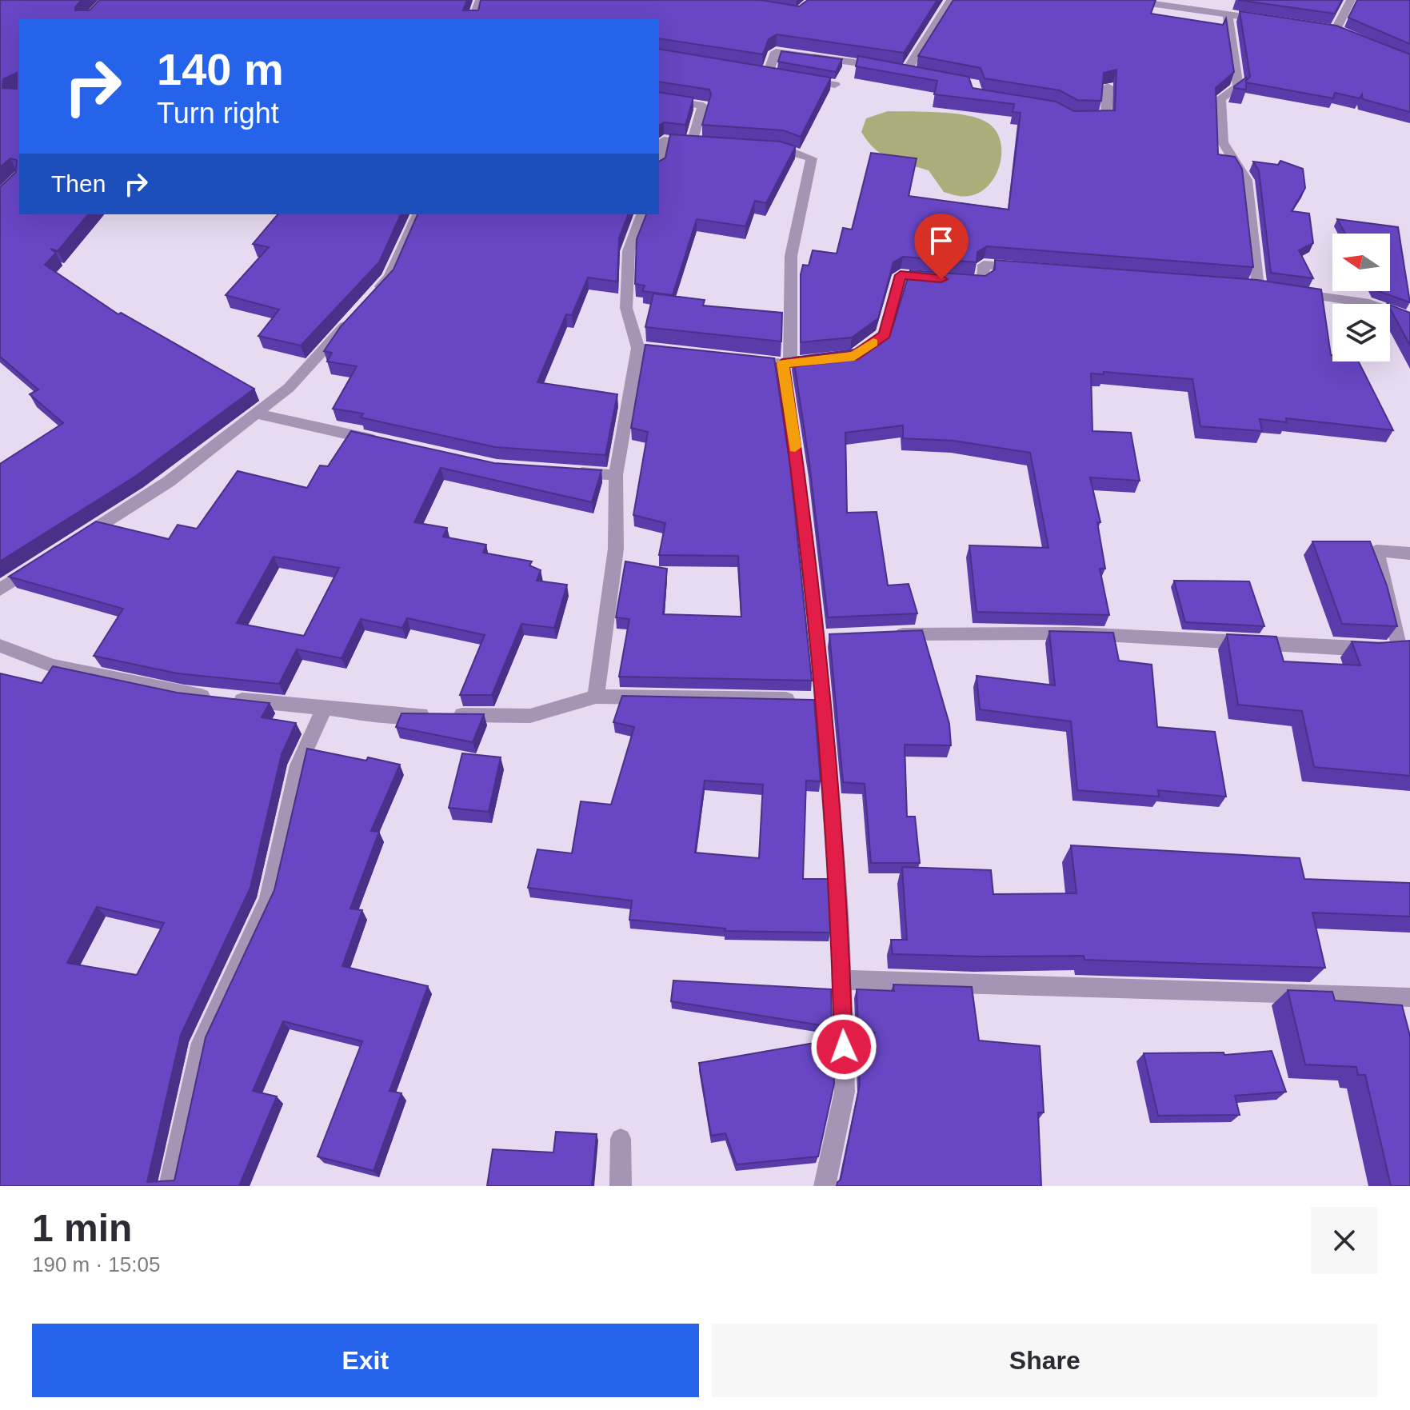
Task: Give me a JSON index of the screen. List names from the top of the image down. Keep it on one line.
{"north":"left","page":{"turn":["140 m","Turn right"],"then":"Then","heading":["1 min","190 m · 15:05"],"buttons":["Exit","Share"]}}
